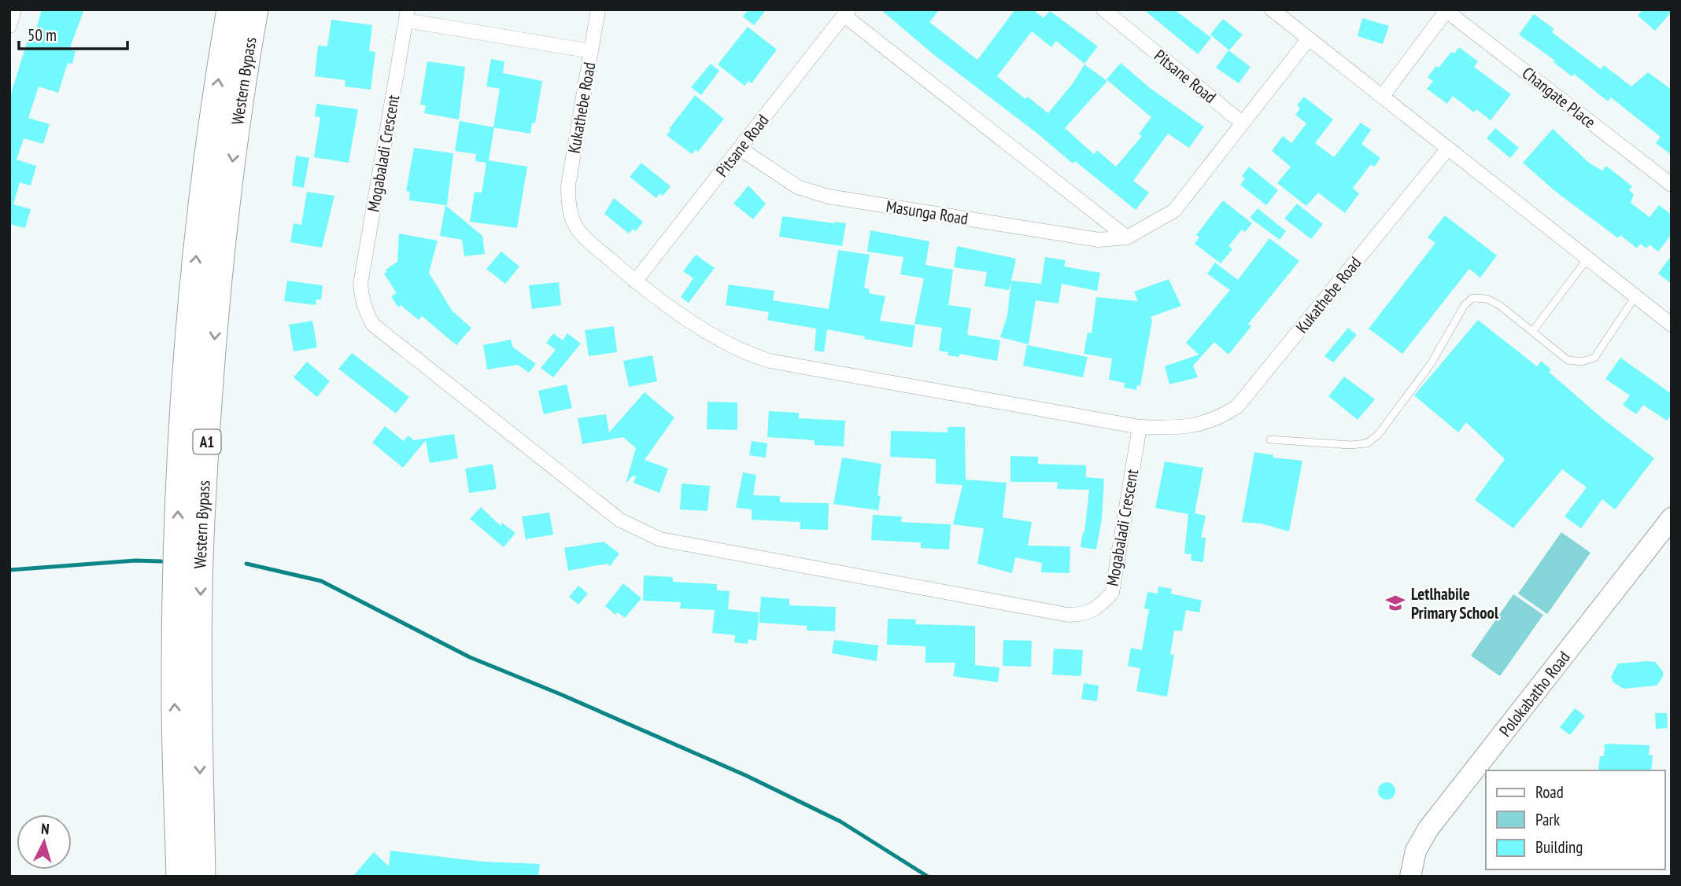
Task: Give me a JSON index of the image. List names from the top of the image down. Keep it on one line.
{"streets":{"highway":["Western Bypass","A1"],"street":["Pitsane Road","Changate Place","Kukathebe Road","Mogabaladi Crescent","Masunga Road","Polokabatho Road"]},"crossings":[["Pitsane Road","Kukathebe Road"],["Pitsane Road","Masunga Road"],["Kukathebe Road","Mogabaladi Crescent"]],"places":{"school or university":["Letlhabile Primary School"]},"legend":["Road","Park","Building"],"scale_bar":"50 m","north":"top"}
